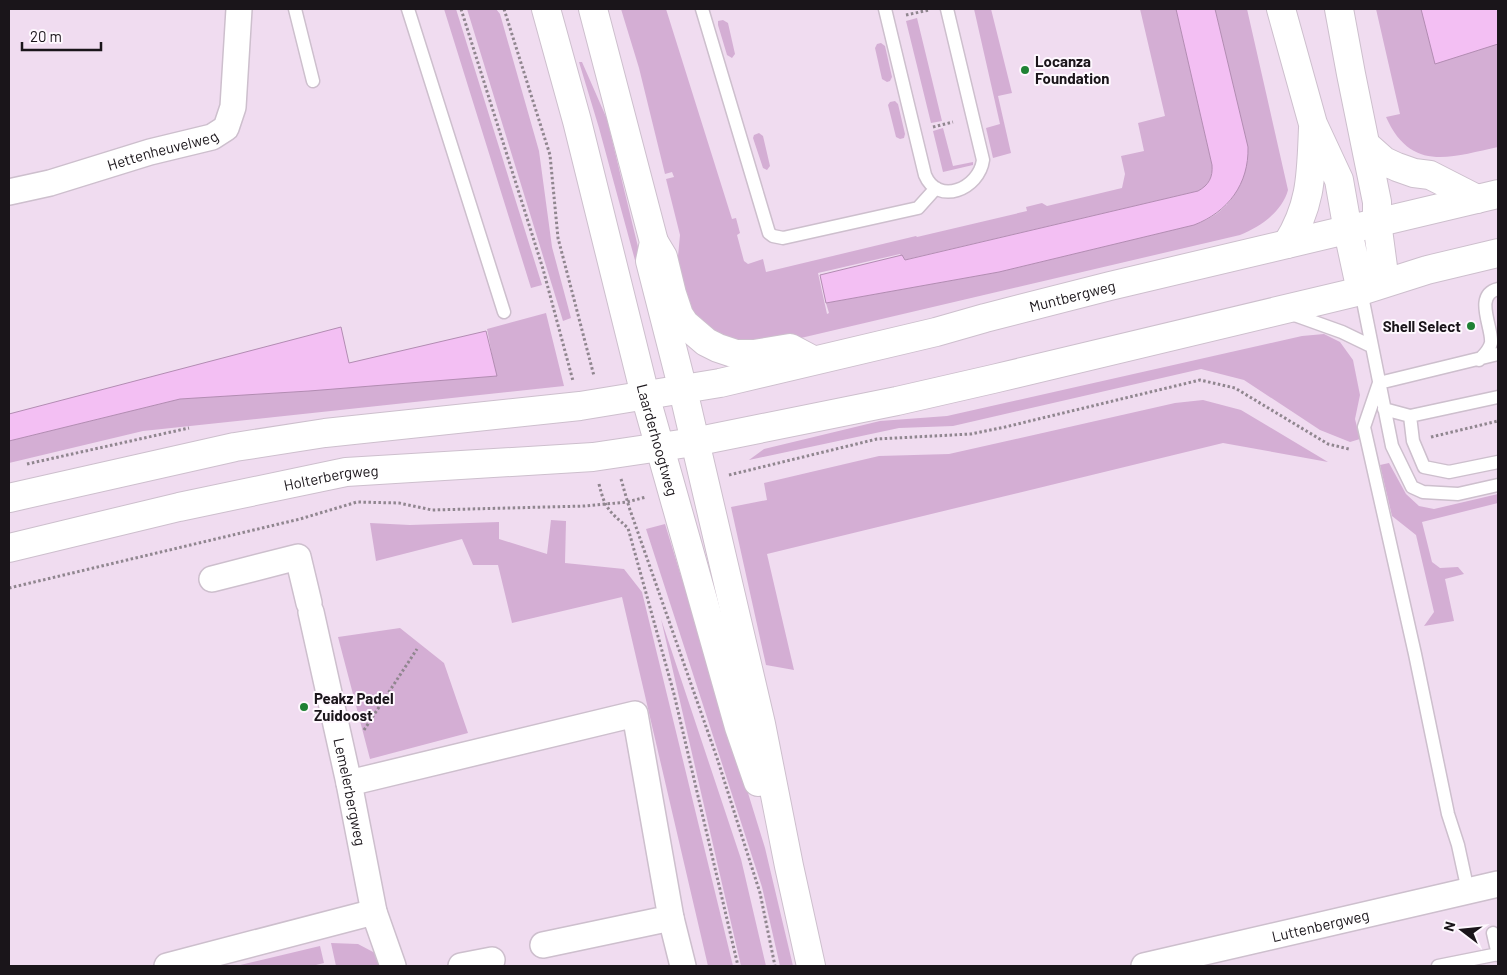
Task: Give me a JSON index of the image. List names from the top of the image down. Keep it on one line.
{"streets":{"main road":["Muntbergweg","Laarderhoogtweg","Holterbergweg"],"street":["Hettenheuvelweg","Lemelerbergweg","Luttenbergweg"]},"crossings":[["Muntbergweg","Laarderhoogtweg"],["Laarderhoogtweg","Holterbergweg"]],"places":["Locanza Foundation","Shell Select","Peakz Padel Zuidoost"],"scale_bar":"20 m","north":"left"}
